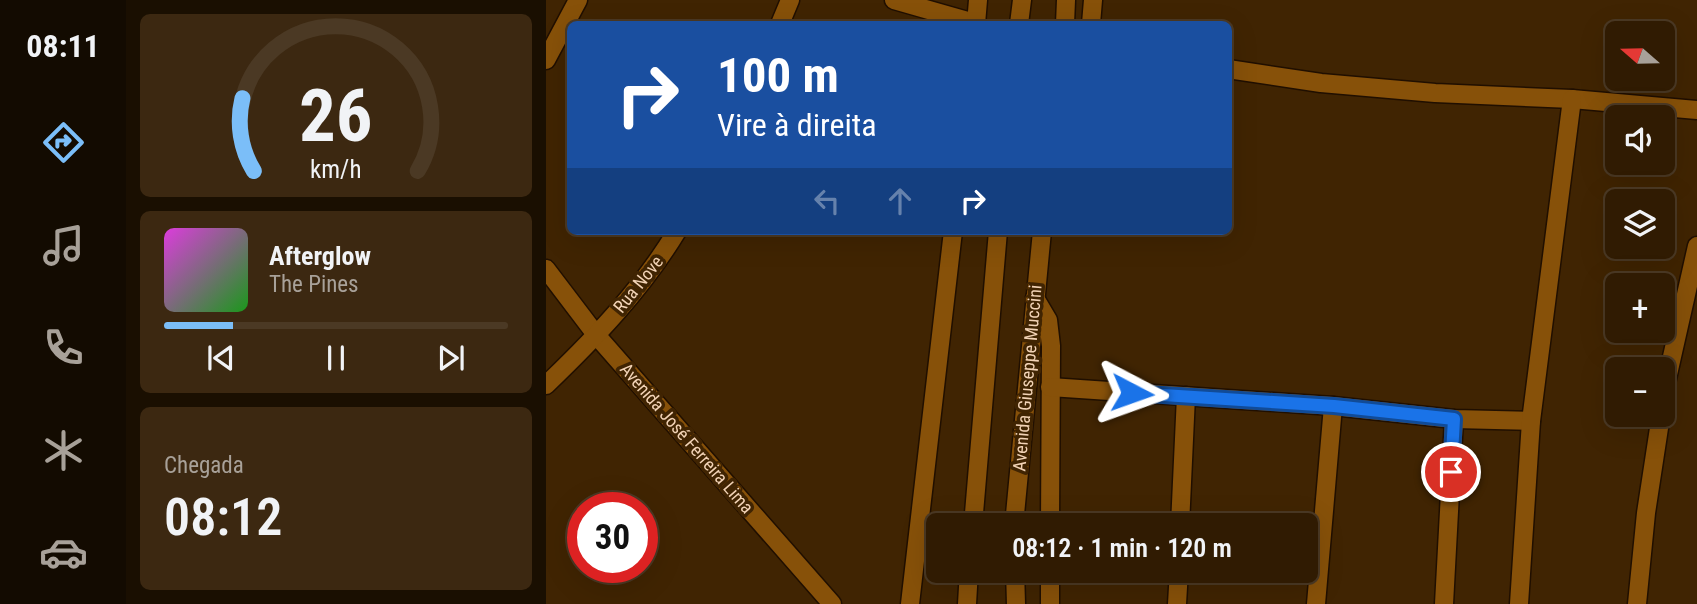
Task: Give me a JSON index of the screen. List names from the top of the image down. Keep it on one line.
{"streets":{"street":["Rua Nove","Avenida Giuseppe Muccini","Avenida José Ferreira Lima"]},"crossings":[["Rua Nove","Avenida José Ferreira Lima"]],"north":"left","page":{"tabs":"08:11","map_buttons":["+","−"],"turn":["100 m","Vire à direita"],"song":["Afterglow","The Pines"],"tile":["Chegada","08:12"],"limit":"30","trip":"08:12 · 1 min · 120 m","gauge":["26","km/h"]}}
